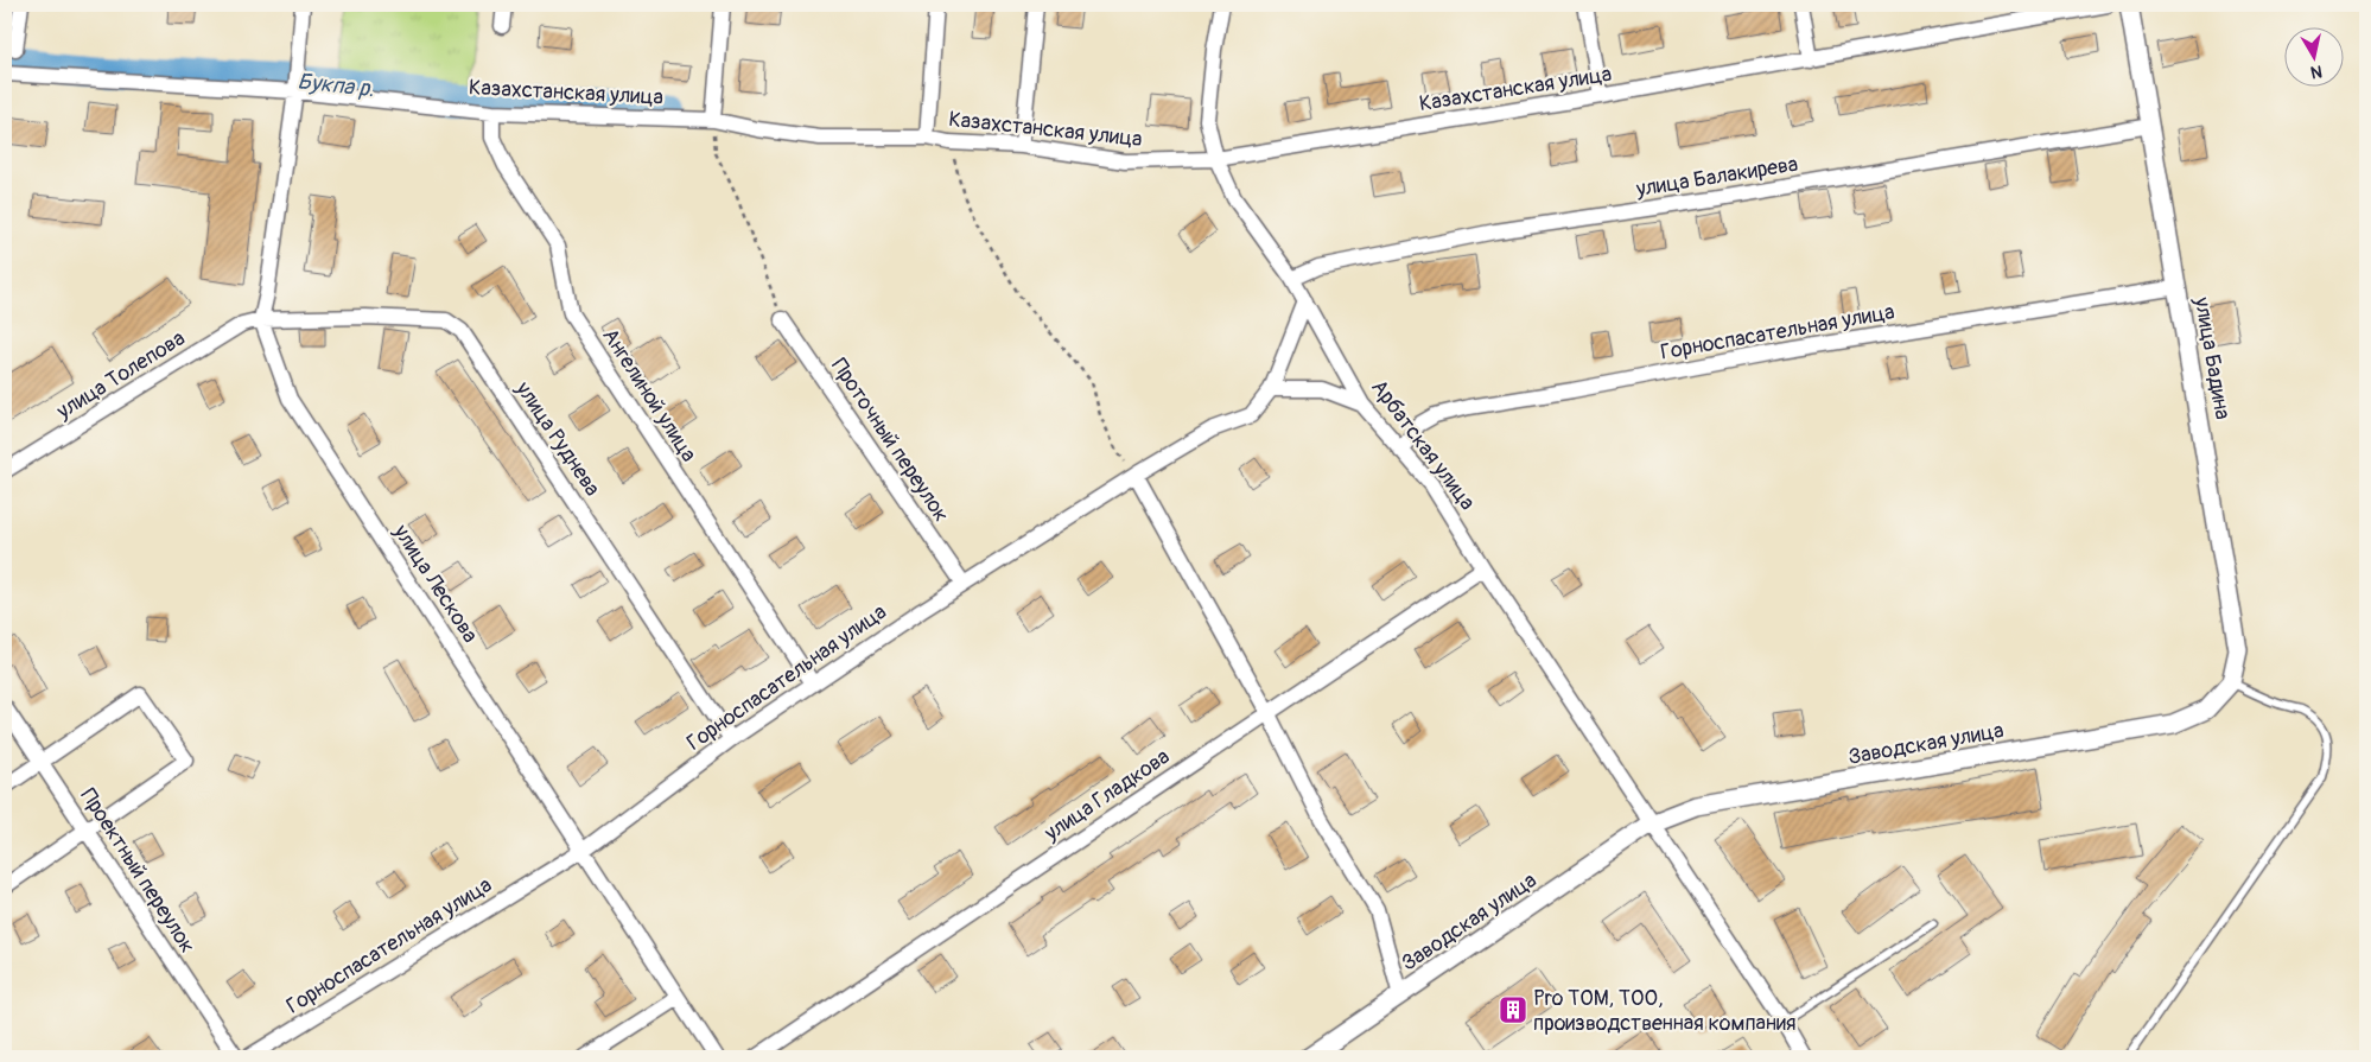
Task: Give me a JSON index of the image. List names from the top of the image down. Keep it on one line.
{"streets":{"street":["Казахстанская улица","улица Балакирева","Горноспасательная улица","улица Бадина","улица Толепова","Ангелиной улица","улица Руднева","Проточный переулок","Арбатская улица","улица Лескова","Заводская улица","улица Гладкова","Проектный переулок"]},"crossings":[["Казахстанская улица","Ангелиной улица"],["Казахстанская улица","Арбатская улица"],["улица Балакирева","улица Бадина"],["улица Балакирева","Арбатская улица"],["Горноспасательная улица","улица Бадина"],["Горноспасательная улица","Ангелиной улица"],["Горноспасательная улица","улица Руднева"],["Горноспасательная улица","Проточный переулок"],["Горноспасательная улица","Арбатская улица"],["Горноспасательная улица","улица Лескова"],["улица Бадина","Заводская улица"],["улица Толепова","улица Руднева"],["улица Толепова","улица Лескова"],["улица Руднева","улица Лескова"],["Арбатская улица","Заводская улица"],["Арбатская улица","улица Гладкова"]],"water":["Букпа р."],"places":{"building":["Pro TOM, ТОО, производственная компания"]},"north":"bottom"}
